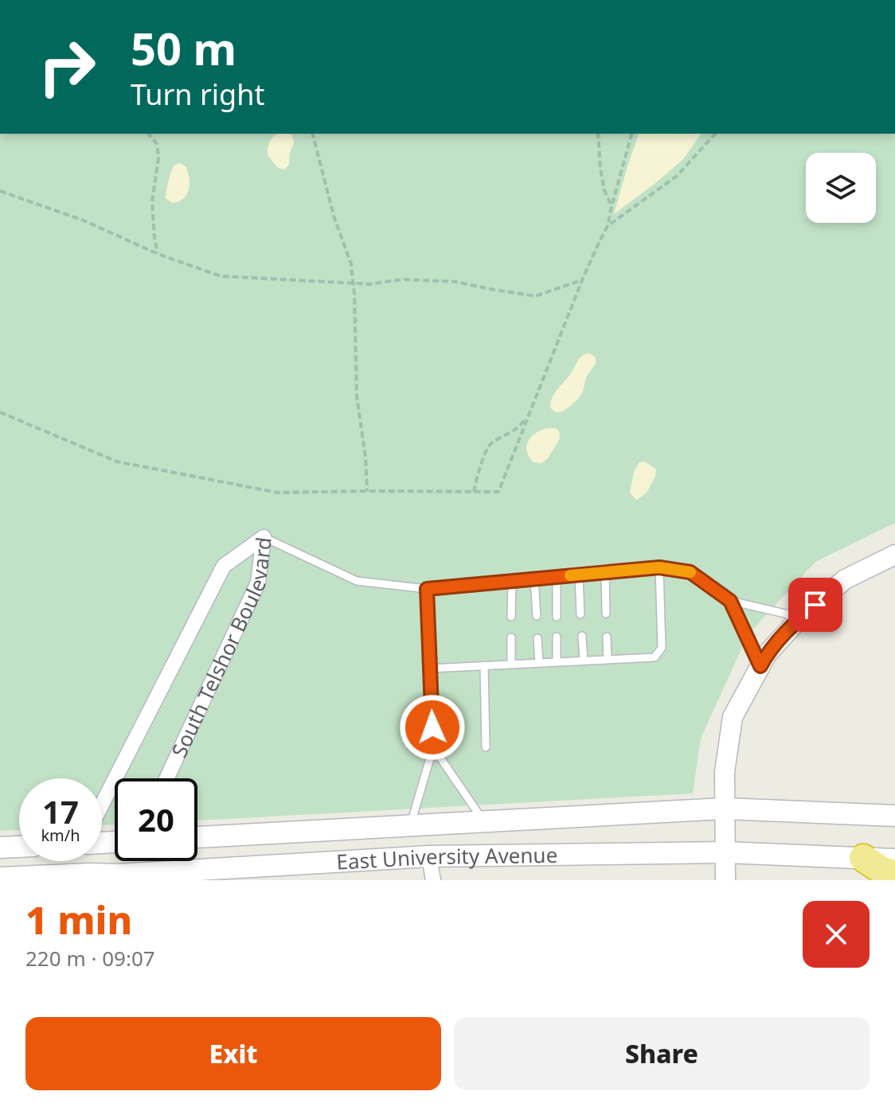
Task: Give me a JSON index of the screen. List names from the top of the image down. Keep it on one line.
{"streets":{"main road":["East University Avenue"],"street":["South Telshor Boulevard"]},"page":{"turn":["50 m","Turn right"],"speed":"17 km/h","limit":"20","heading":["1 min","220 m · 09:07"],"buttons":["Exit","Share"]}}
